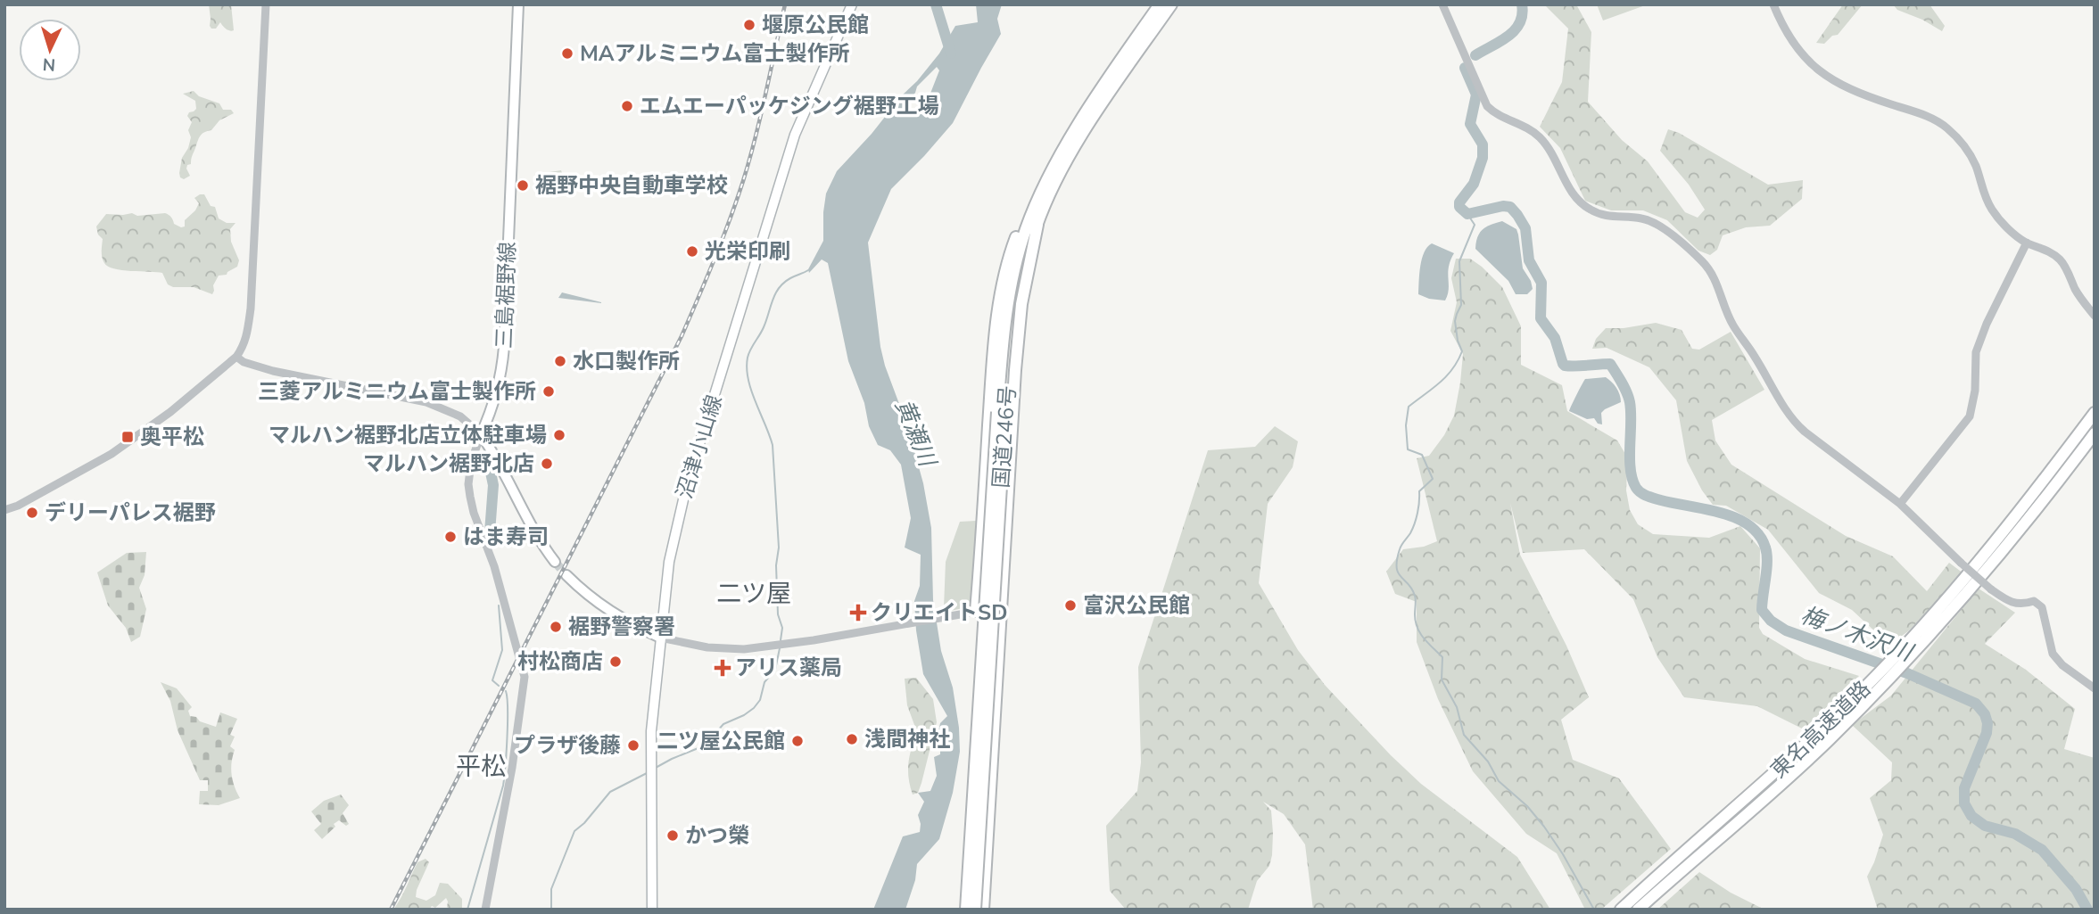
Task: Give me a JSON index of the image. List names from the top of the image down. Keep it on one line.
{"streets":{"highway":["国道246号","東名高速道路"],"main road":["三島裾野線","沼津小山線"]},"districts":["二ツ屋","平松"],"water":["黄瀬川","梅ノ木沢川"],"places":{"other":["堰原公民館","MAアルミニウム富士製作所","エムエーパッケジング裾野工場","裾野中央自動車学校","光栄印刷","水口製作所","三菱アルミニウム富士製作所","マルハン裾野北店立体駐車場","マルハン裾野北店","デリーパレス裾野","はま寿司","富沢公民館","裾野警察署","村松商店","浅間神社","二ツ屋公民館","プラザ後藤","かつ榮"],"transit":["奥平松"],"health":["クリエイトSD","アリス薬局"]},"north":"bottom"}
